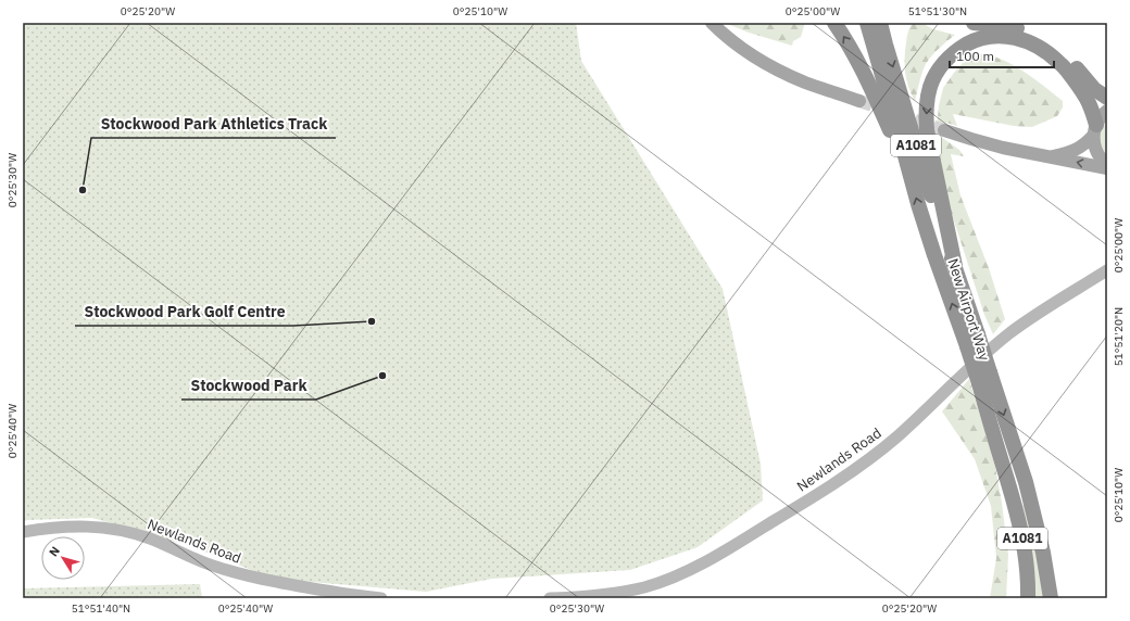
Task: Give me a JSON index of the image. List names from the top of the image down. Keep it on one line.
{"streets":{"highway":["A1081","New Airport Way"],"street":["Newlands Road"]},"crossings":[["A1081","New Airport Way"]],"places":["Stockwood Park Athletics Track","Stockwood Park Golf Centre","Stockwood Park"],"scale_bar":"100 m","north":"top left","coordinates":["0°25'20\"W","0°25'10\"W","0°25'00\"W","51°51'30\"N","0°25'30\"W","51°51'20\"N","0°25'40\"W","51°51'40\"N"]}
